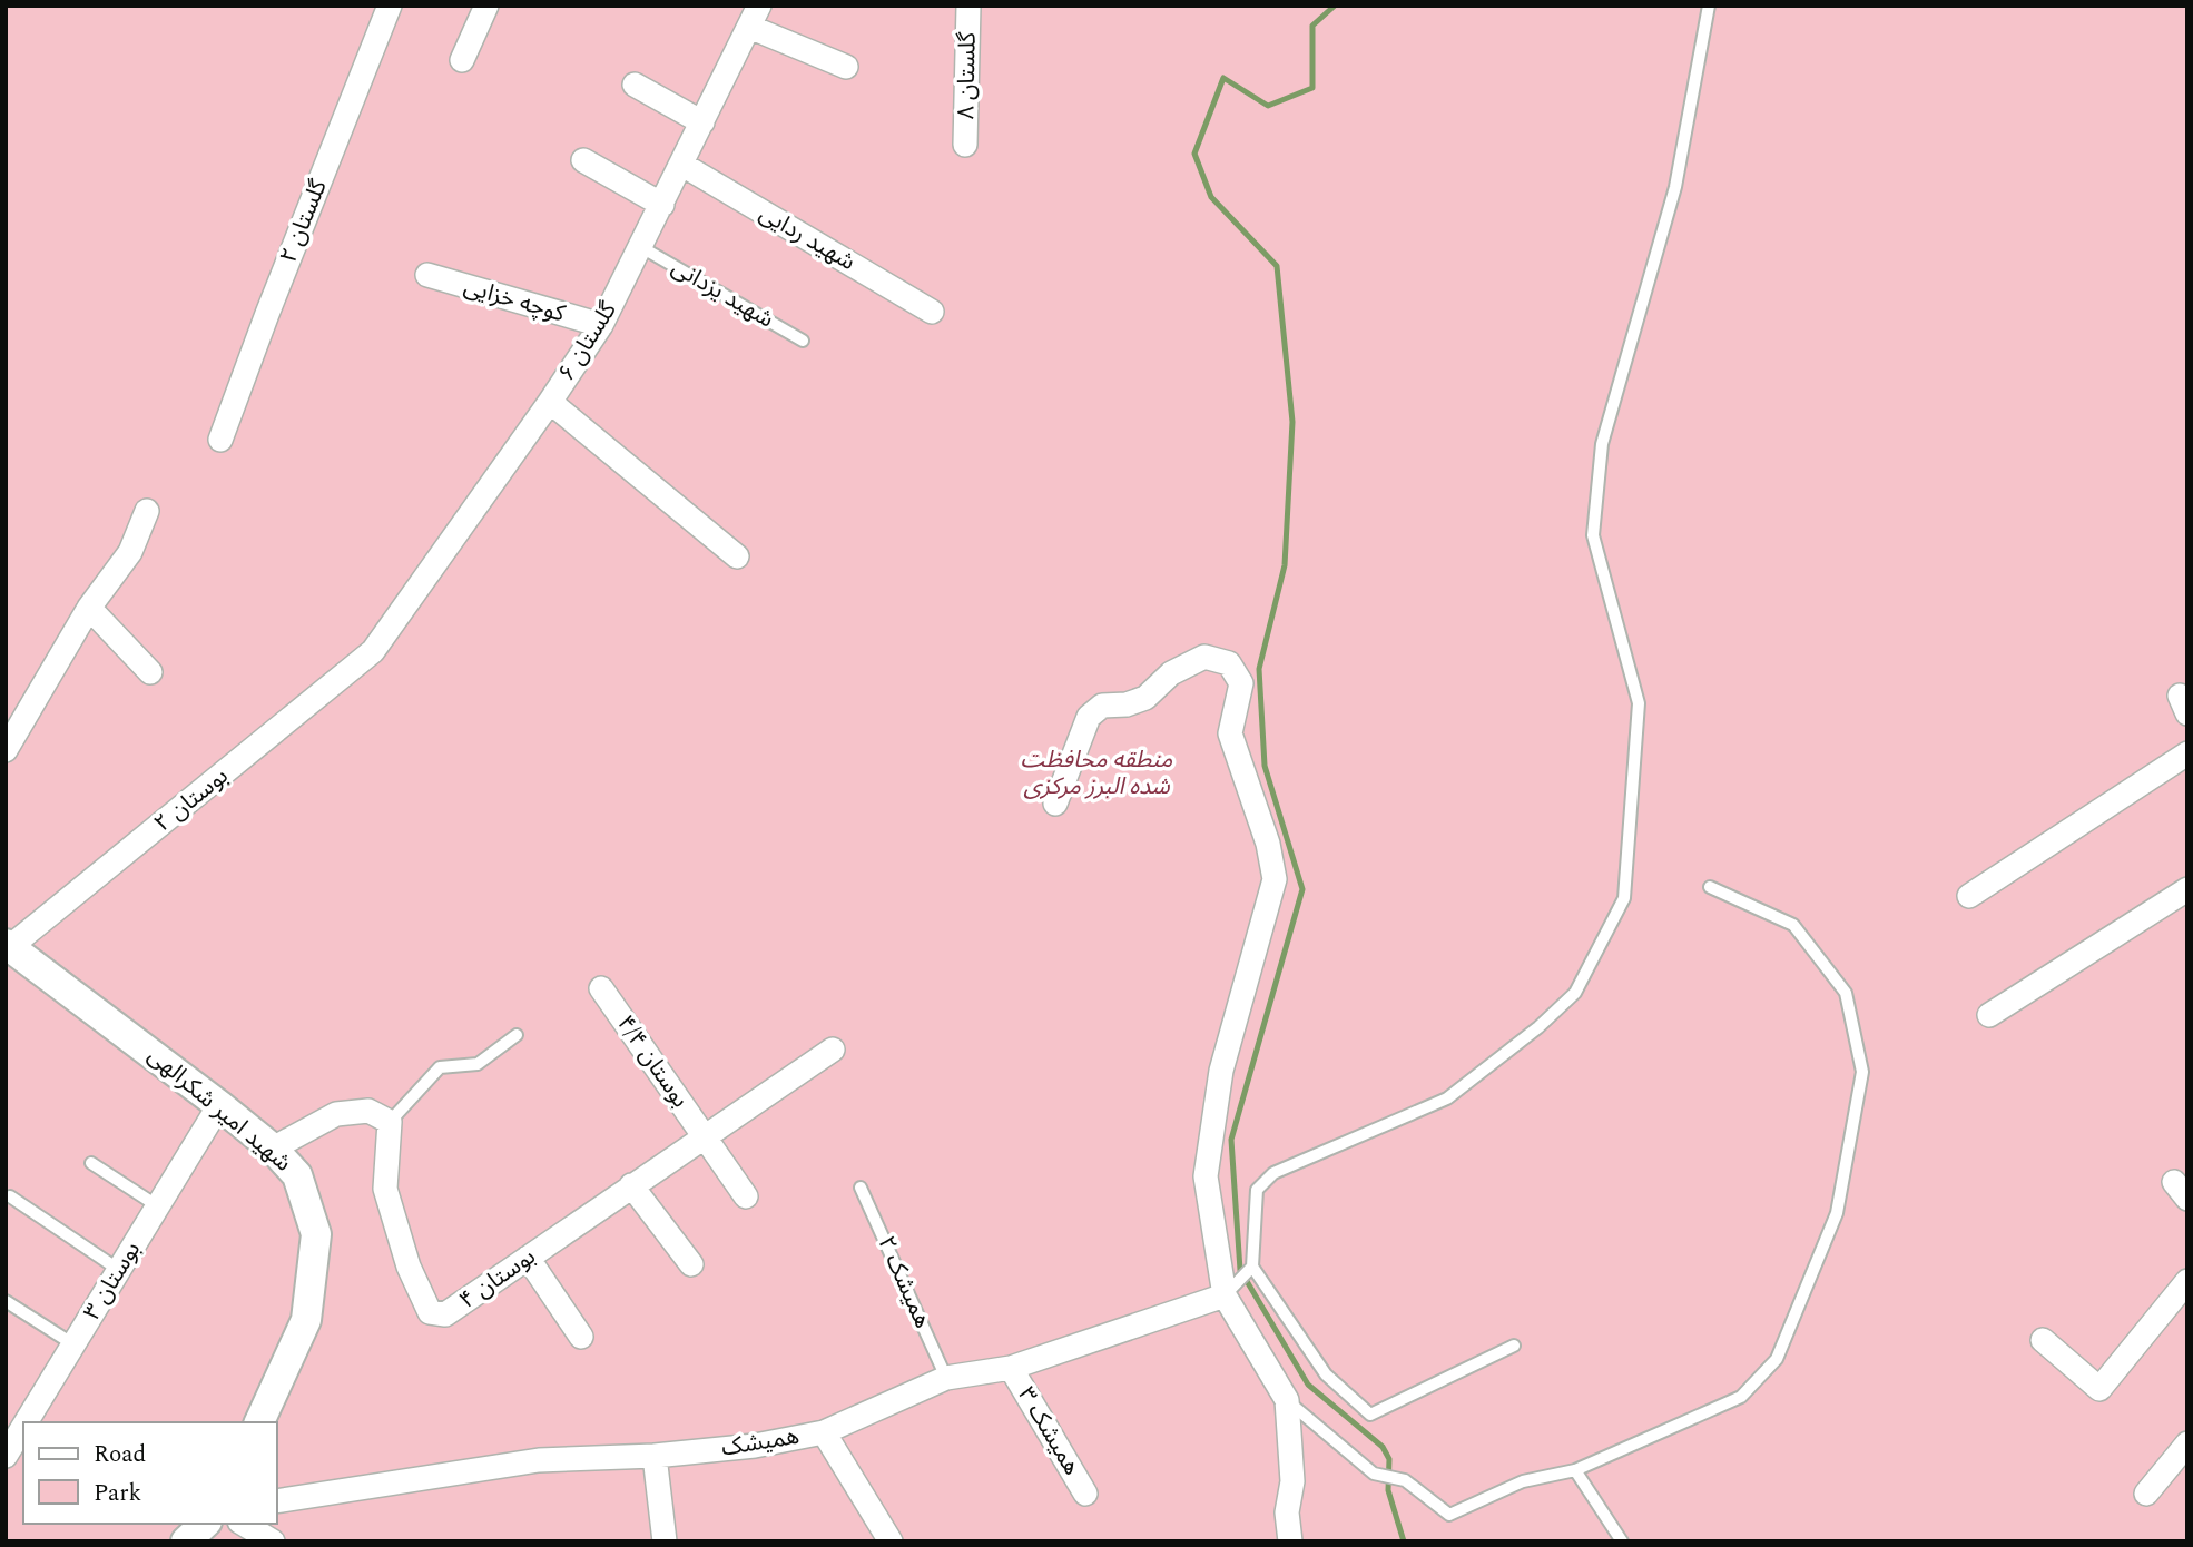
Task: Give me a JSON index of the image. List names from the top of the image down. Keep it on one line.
{"streets":{"street":["گلستان ۸","گلستان ۲","شهید ردایی","کوچه خزایی","گلستان ۶","بوستان ۲","بوستان ۴/۴","شهید امیر شکرالهی","بوستان ۴","بوستان ۳","همیشک ۳","همیشک"],"lane":["شهید یزدانی","همیشک ۲"]},"crossings":[["شهید ردایی","گلستان ۶"],["شهید یزدانی","گلستان ۶"],["کوچه خزایی","گلستان ۶"],["گلستان ۶","بوستان ۲"],["بوستان ۲","شهید امیر شکرالهی"],["بوستان ۴/۴","بوستان ۴"],["شهید امیر شکرالهی","بوستان ۳"],["همیشک ۲","همیشک"],["همیشک ۳","همیشک"]],"parks":["منطقه محافظت شده البرز مرکزی"],"legend":["Road","Park"]}
